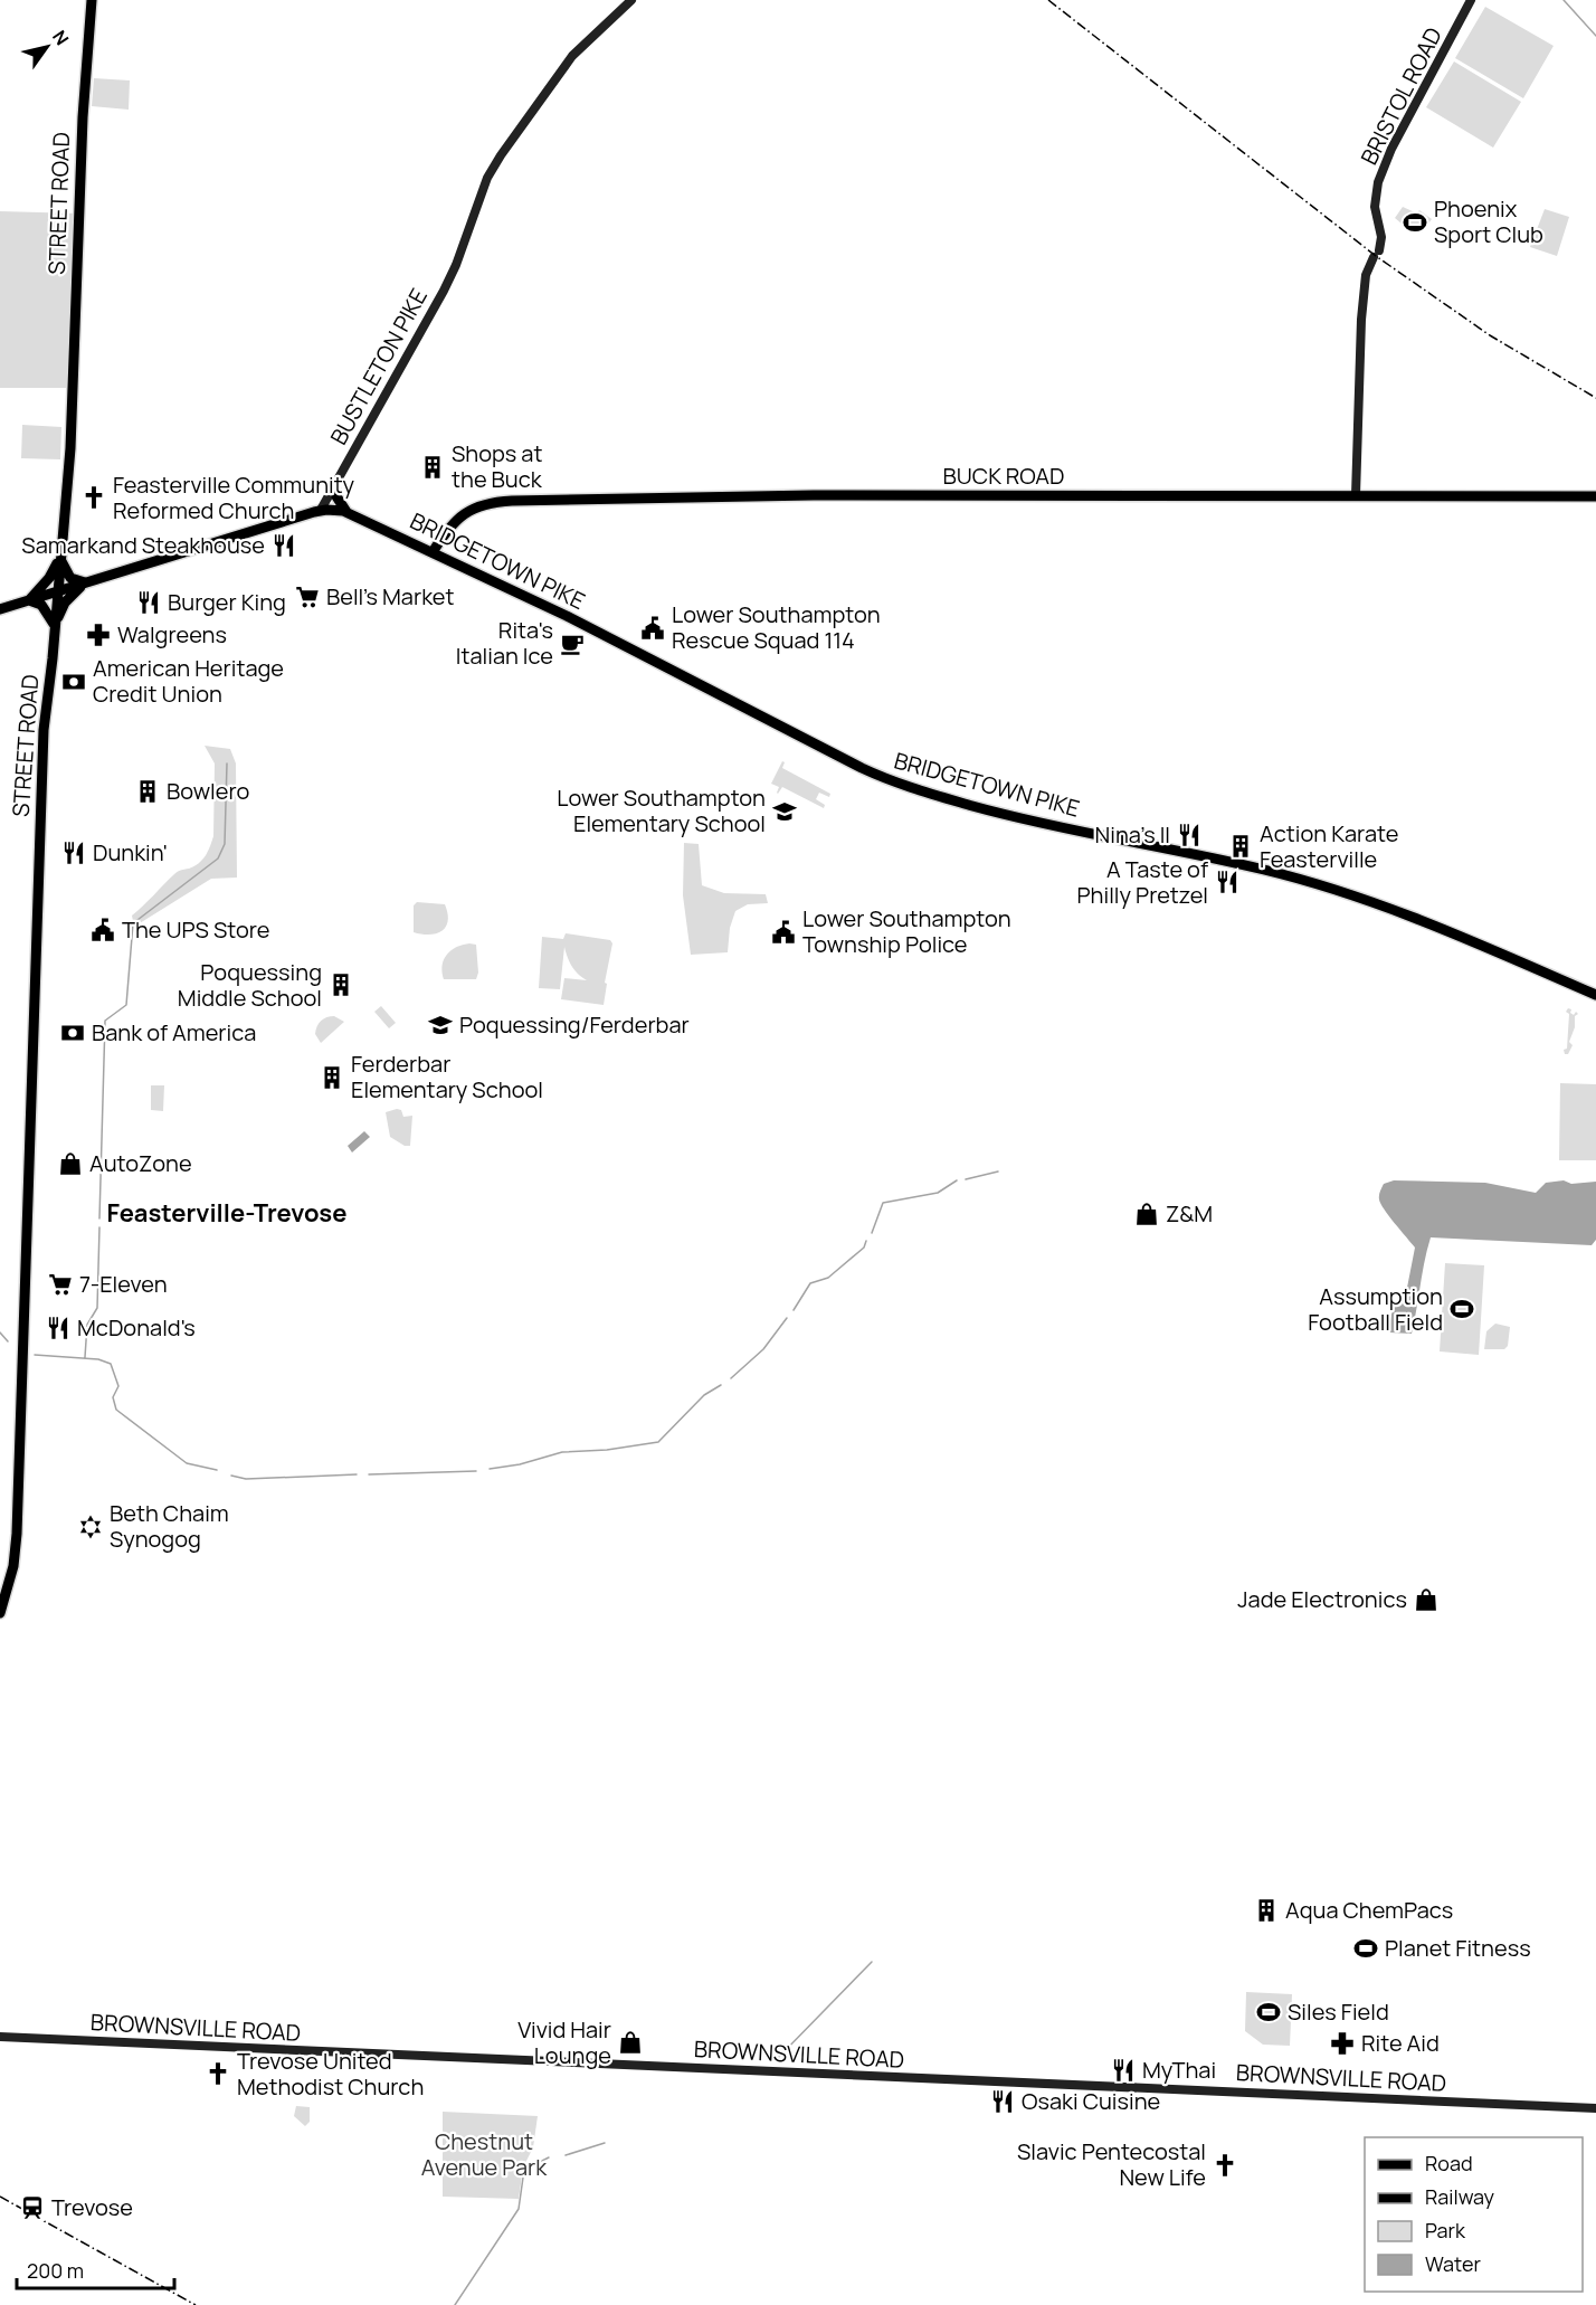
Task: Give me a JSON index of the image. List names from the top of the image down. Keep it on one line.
{"streets":{"main road":["STREET ROAD","BUCK ROAD","BRIDGETOWN PIKE"],"street":["BRISTOL ROAD","BUSTLETON PIKE","BROWNSVILLE ROAD"]},"crossings":[["BRISTOL ROAD","BUCK ROAD"],["BUSTLETON PIKE","BRIDGETOWN PIKE"],["BUCK ROAD","BRIDGETOWN PIKE"]],"districts":["Feasterville-Trevose"],"parks":["Chestnut Avenue Park"],"places":{"sports":["Phoenix Sport Club","Assumption Football Field","Planet Fitness","Siles Field"],"building":["Shops at the Buck","Bowlero","Action Karate Feasterville","Poquessing Middle School","Ferderbar Elementary School","Aqua ChemPacs"],"church":["Feasterville Community Reformed Church","Trevose United Methodist Church","Slavic Pentecostal New Life"],"restaurant":["Samarkand Steakhouse","Burger King","Nina's II","Dunkin'","A Taste of Philly Pretzel","McDonald's","MyThai","Osaki Cuisine"],"supermarket":["Bell's Market","7-Eleven"],"public building":["Lower Southampton Rescue Squad 114","The UPS Store","Lower Southampton Township Police"],"pharmacy":["Walgreens","Rite Aid"],"cafe":["Rita's Italian Ice"],"bank":["American Heritage Credit Union","Bank of America"],"school or university":["Lower Southampton Elementary School","Poquessing/Ferderbar"],"shop":["AutoZone","Z&M","Jade Electronics","Vivid Hair Lounge"],"synagogue":["Beth Chaim Synogog"],"station":["Trevose"]},"legend":["Road","Railway","Park","Water"],"scale_bar":"200 m","north":"top right"}
